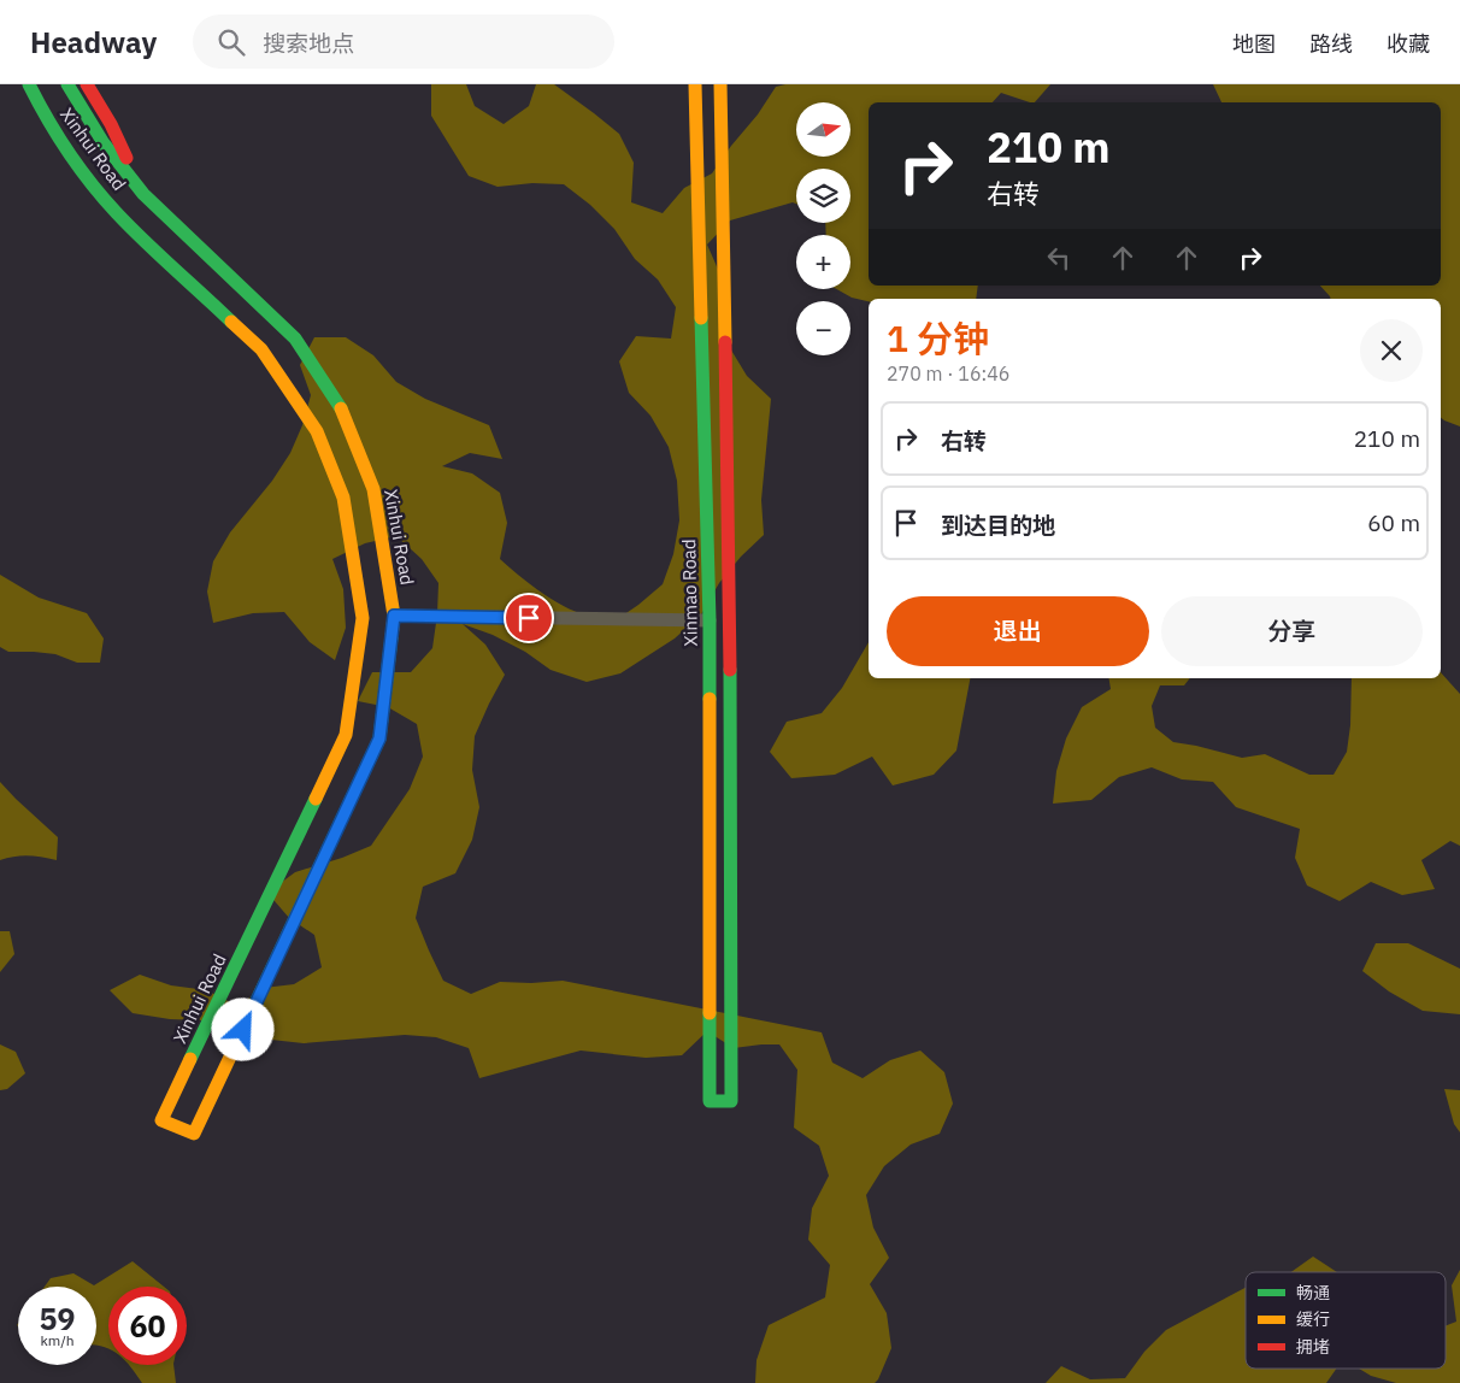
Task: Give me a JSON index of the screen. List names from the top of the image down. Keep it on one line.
{"streets":{"main road":["Xinhui Road","Xinmao Road"]},"legend":["畅通","缓行","拥堵"],"north":"right","page":{"header":"Headway","search":"搜索地点","nav":["地图","路线","收藏"],"map_buttons":["+","−"],"turn":["210 m","右转"],"heading":["1 分钟","270 m · 16:46"],"list":[{"name":"右转","value":"210 m"},{"name":"到达目的地","value":"60 m"}],"buttons":["退出","分享"],"speed":"59 km/h","limit":"60"}}
